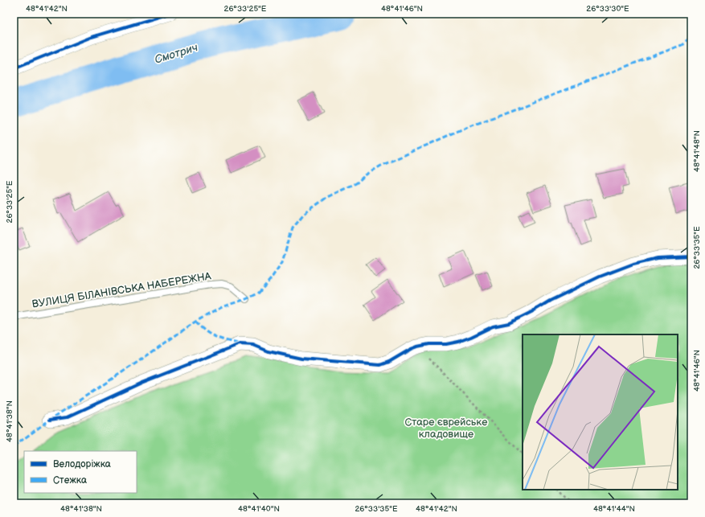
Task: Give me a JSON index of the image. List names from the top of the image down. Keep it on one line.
{"streets":{"lane":["ВУЛИЦЯ БІЛАНІВСЬКА НАБЕРЕЖНА"]},"water":["Смотрич"],"parks":["Старе єврейське кладовище"],"legend":["Велодоріжка","Стежка"],"coordinates":["48°41'42\"N","26°33'25\"E","48°41'46\"N","26°33'30\"E","48°41'48\"N","26°33'35\"E","48°41'38\"N","48°41'40\"N","48°41'44\"N"]}
